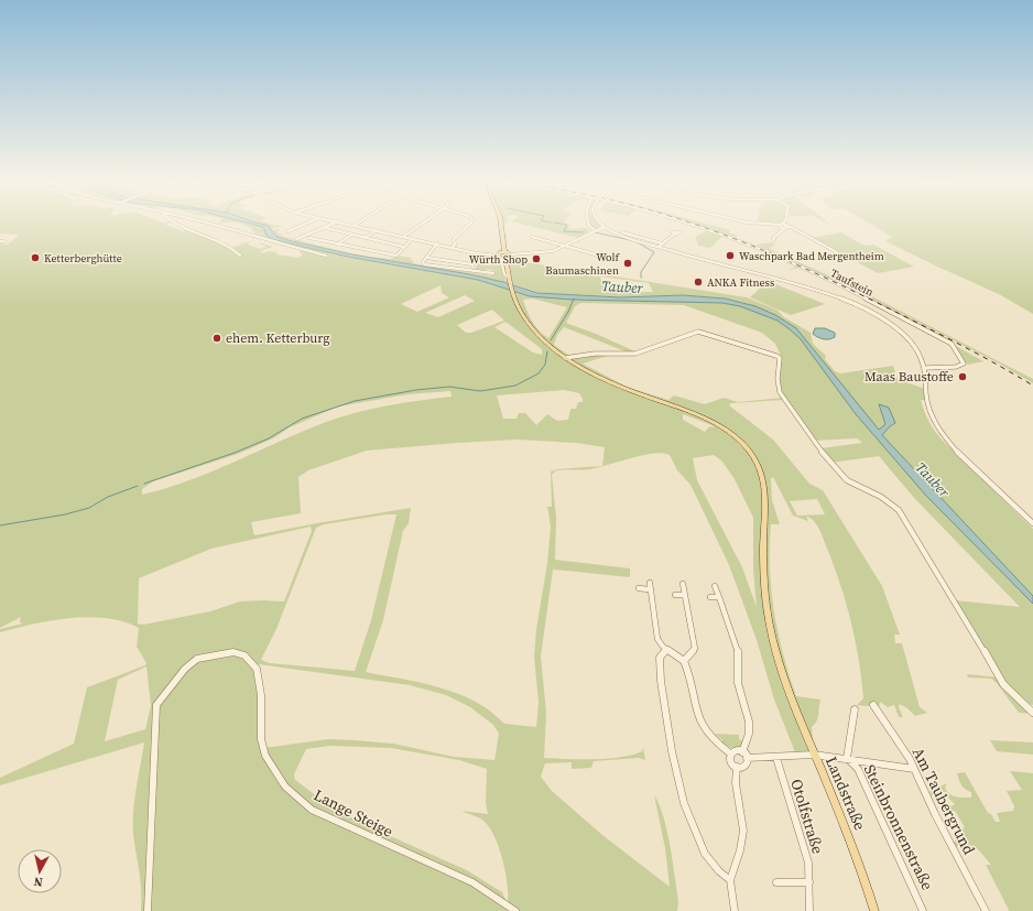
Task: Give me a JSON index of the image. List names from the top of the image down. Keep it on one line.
{"streets":{"main road":["Landstraße"],"street":["Taufstein","Am Taubergrund","Lange Steige","Otolfstraße","Steinbronnenstraße"]},"water":["Tauber"],"places":["Waschpark Bad Mergentheim","Ketterberghütte","Würth Shop","Wolf Baumaschinen","ANKA Fitness","ehem. Ketterburg","Maas Baustoffe"],"north":"bottom"}
